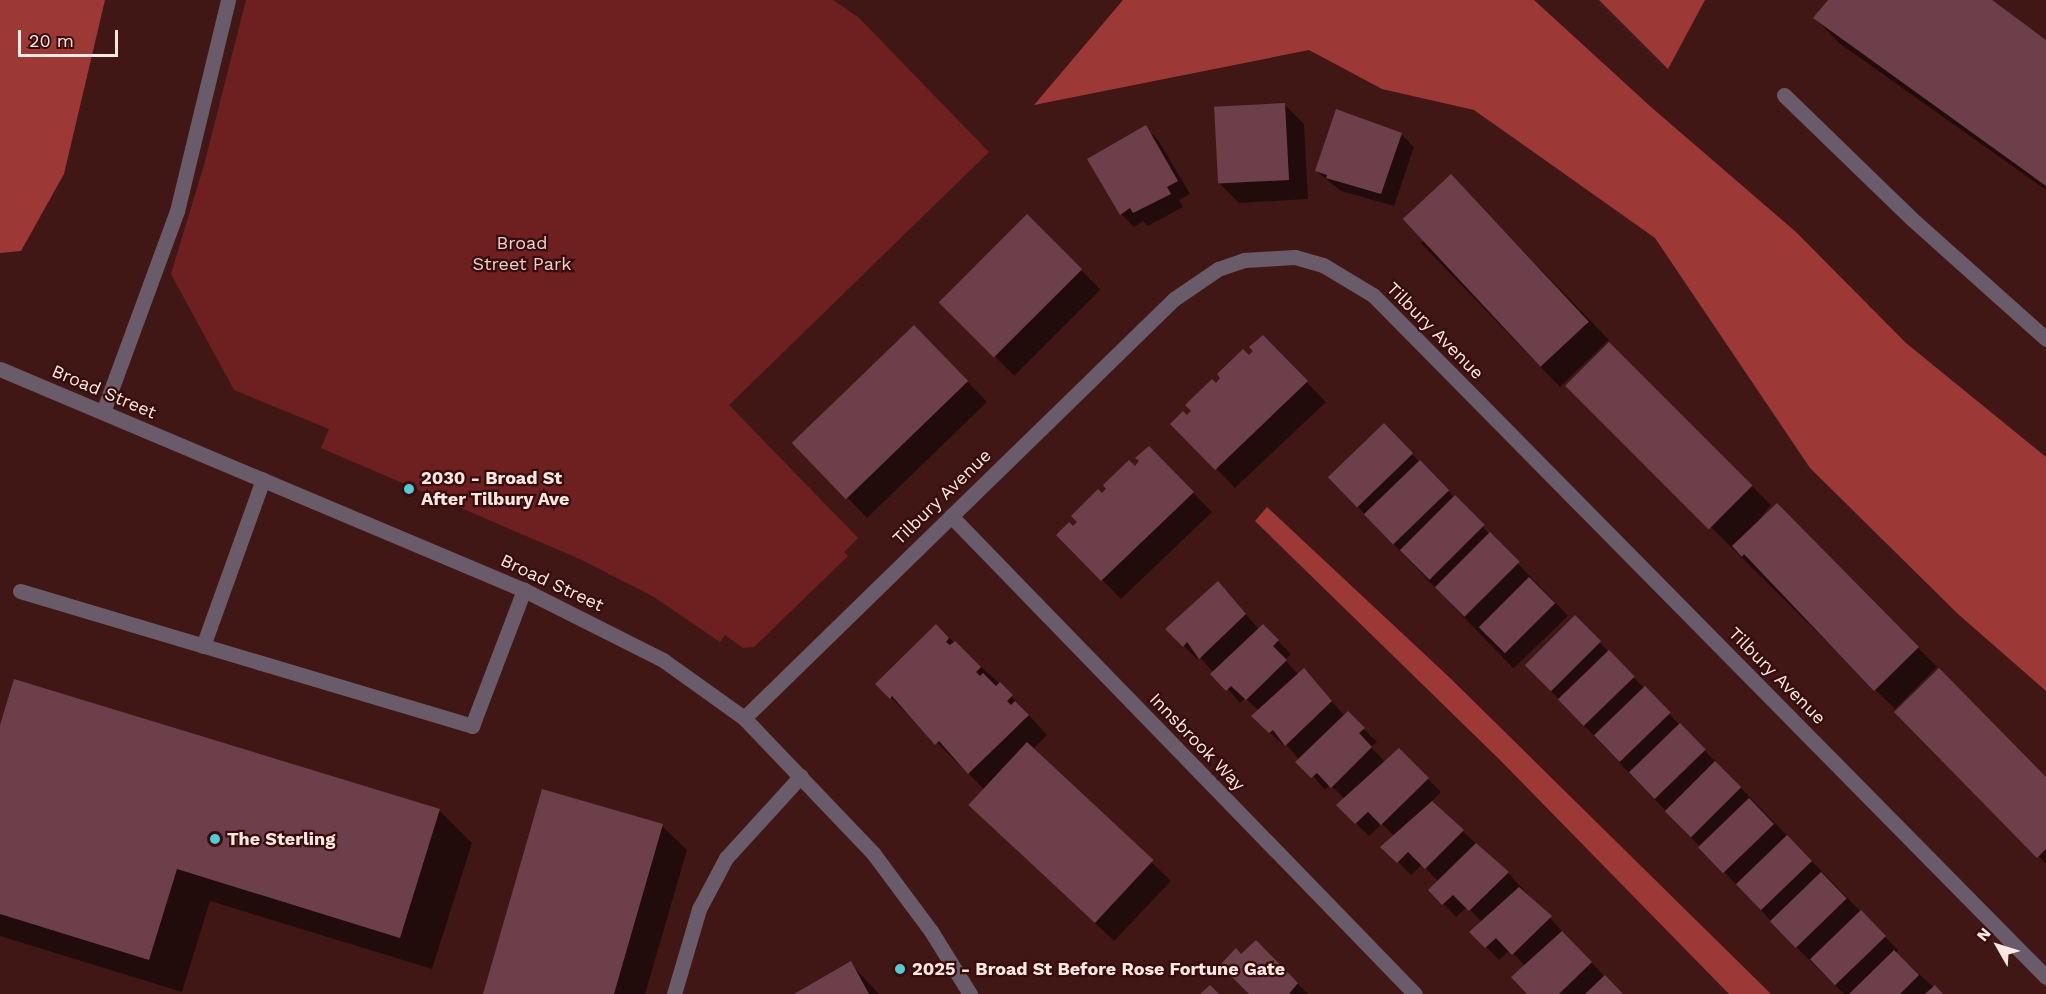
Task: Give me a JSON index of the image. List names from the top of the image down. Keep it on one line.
{"streets":{"street":["Tilbury Avenue","Broad Street","Innsbrook Way"]},"crossings":[["Tilbury Avenue","Broad Street"],["Tilbury Avenue","Innsbrook Way"]],"parks":["Broad Street Park"],"places":["2030 - Broad St After Tilbury Ave","The Sterling","2025 - Broad St Before Rose Fortune Gate"],"scale_bar":"20 m","north":"top left"}
